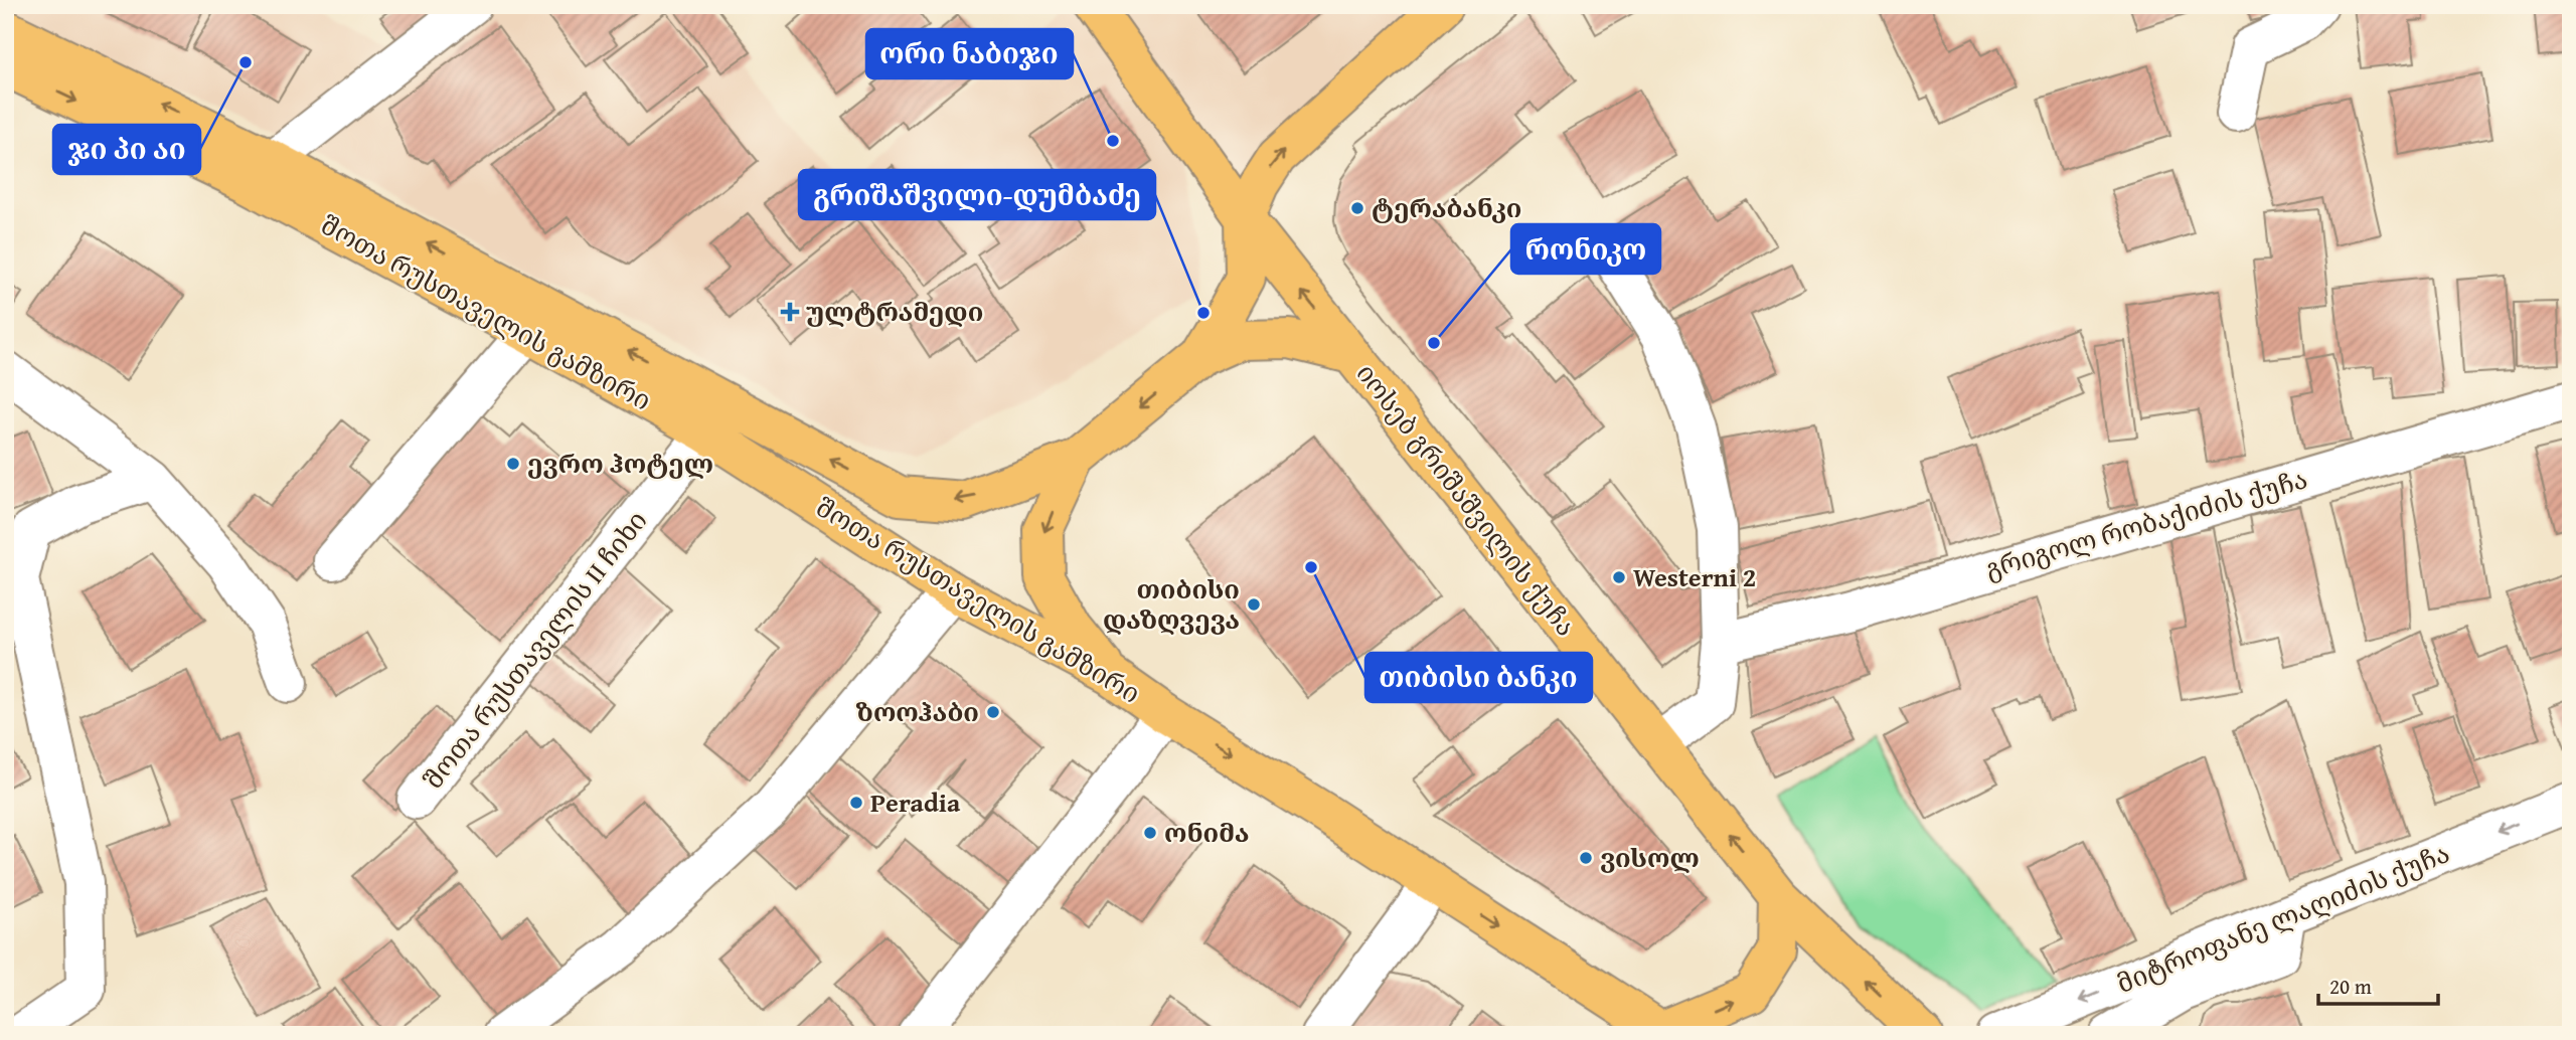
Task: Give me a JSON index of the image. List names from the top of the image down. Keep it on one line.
{"streets":{"main road":["შოთა რუსთაველის გამზირი","იოსებ გრიშაშვილის ქუჩა"],"street":["გრიგოლ რობაქიძის ქუჩა","შოთა რუსთაველის II ჩიხი","მიტროფანე ლაღიძის ქუჩა"]},"crossings":[["შოთა რუსთაველის გამზირი","შოთა რუსთაველის II ჩიხი"]],"one_way":["იოსებ გრიშაშვილის ქუჩა"],"places":{"other":["ჯი პი აი","ორი ნაბიჯი","ტერაბანკი","გრიშაშვილი-დუმბაძე","რონიკო","ევრო ჰოტელ","თიბისი ბანკი","Westerni 2","თიბისი დაზღვევა","ზოოჰაბი","Peradia","ონიმა","ვისოლ"],"health":["ულტრამედი"]},"scale_bar":"20 m"}
